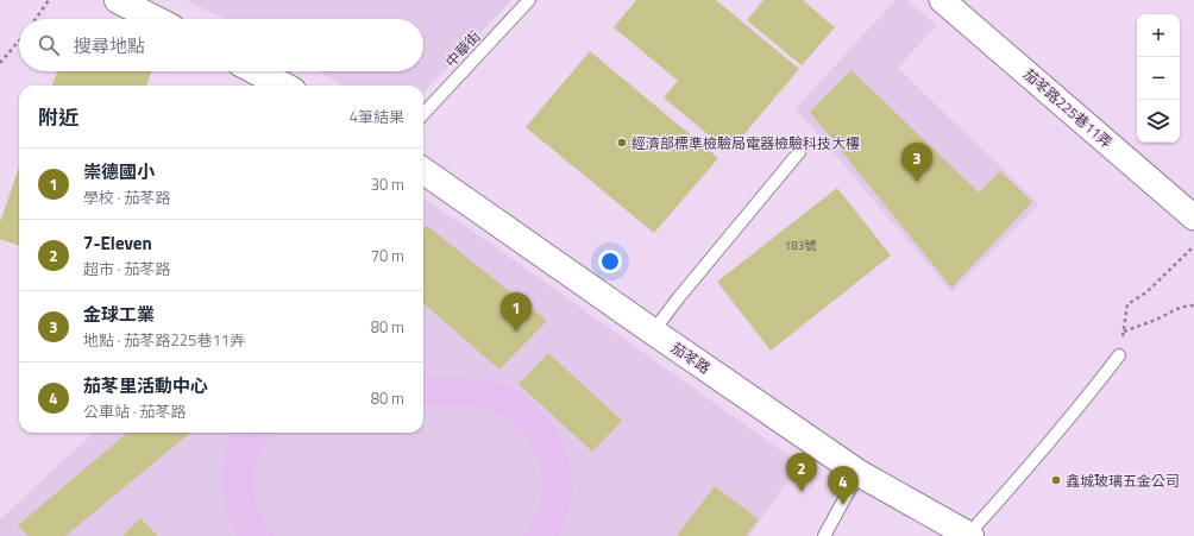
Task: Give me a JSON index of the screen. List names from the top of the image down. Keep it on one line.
{"streets":{"street":["茄苳路225巷11弄","茄苳路"],"lane":["中華街"]},"places":["經濟部標準檢驗局電器檢驗科技大樓","鑫城玻璃五金公司"],"house_numbers":["183號"],"page":{"map_buttons":["+","−"],"search":"搜尋地點","heading":["附近","4筆結果"],"pins":["3","1","2","4"],"list":[{"mark":"1","name":"崇德國小","note":"學校 · 茄苳路","value":"30 m"},{"mark":"2","name":"7-Eleven","note":"超市 · 茄苳路","value":"70 m"},{"mark":"3","name":"金球工業","note":"地點 · 茄苳路225巷11弄","value":"80 m"},{"mark":"4","name":"茄苳里活動中心","note":"公車站 · 茄苳路","value":"80 m"}]}}
